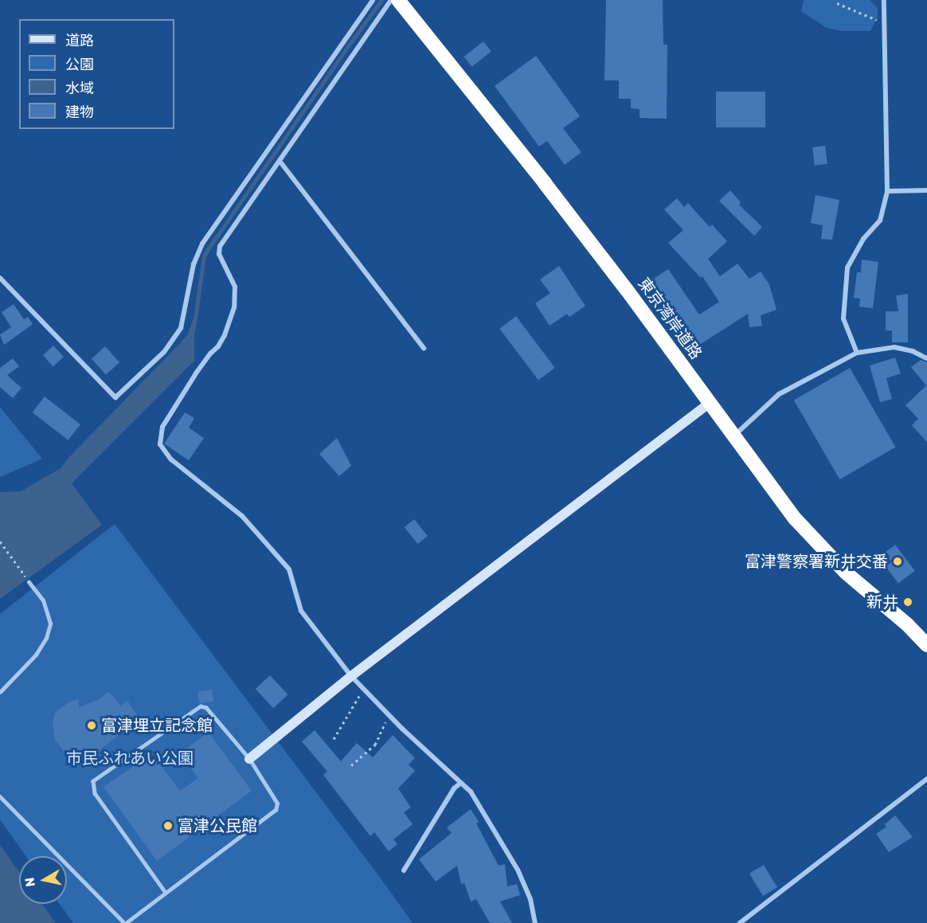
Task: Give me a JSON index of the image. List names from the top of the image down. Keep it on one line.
{"streets":{"highway":["東京湾岸道路"]},"parks":["市民ふれあい公園"],"places":["富津警察署新井交番","新井","富津埋立記念館","富津公民館"],"legend":["道路","公園","水域","建物"],"north":"left"}
